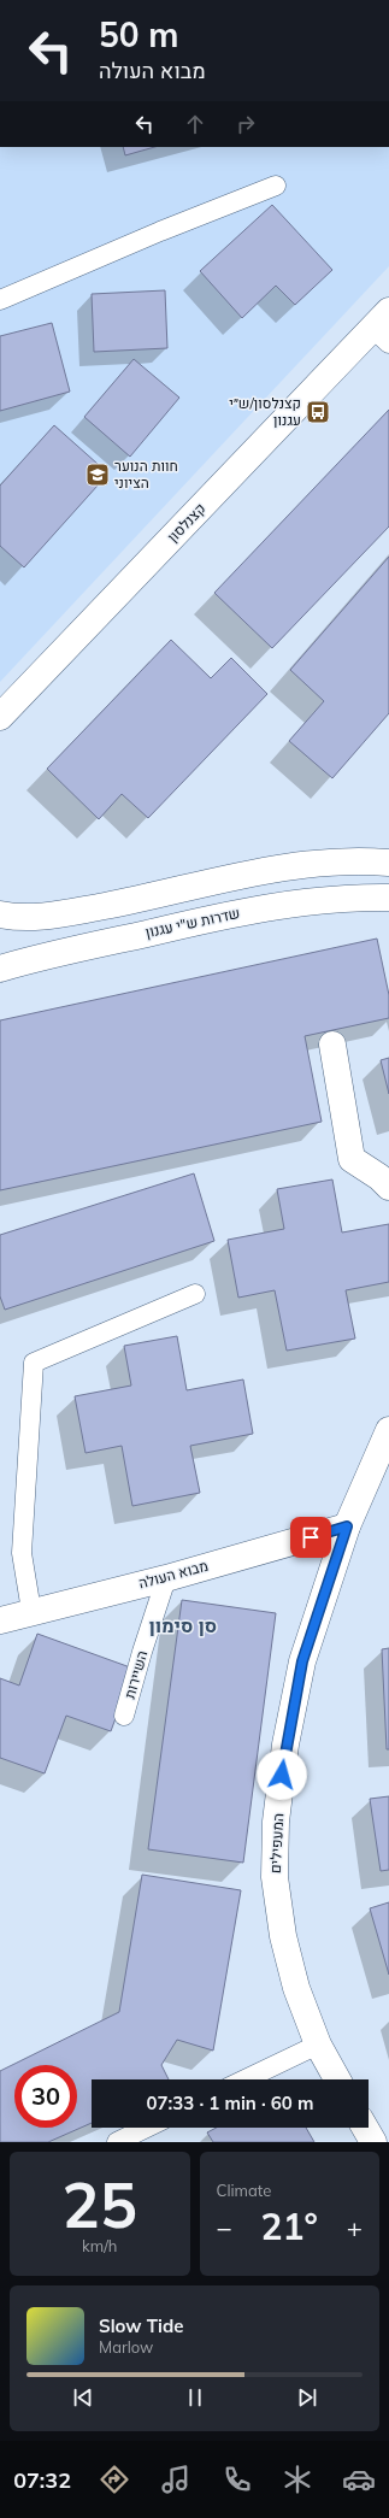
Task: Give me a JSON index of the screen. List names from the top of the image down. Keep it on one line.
{"streets":{"street":["קצנלסון","שדרות ש\"י עגנון","מבוא העולה","המעפילים"],"lane":["השיירות"]},"crossings":[["מבוא העולה","השיירות"],["מבוא העולה","המעפילים"]],"districts":["סן סימון"],"places":{"bus stop":["קצנלסון/ש״י עגנון"],"school or university":["חוות הנוער הציוני"]},"page":{"turn":["50 m","מבוא העולה"],"limit":"30","trip":"07:33 · 1 min · 60 m","tile":[["25","km/h"],"Climate"],"heat":["−","21°","+"],"song":["Slow Tide","Marlow"],"tabs":"07:32"}}
